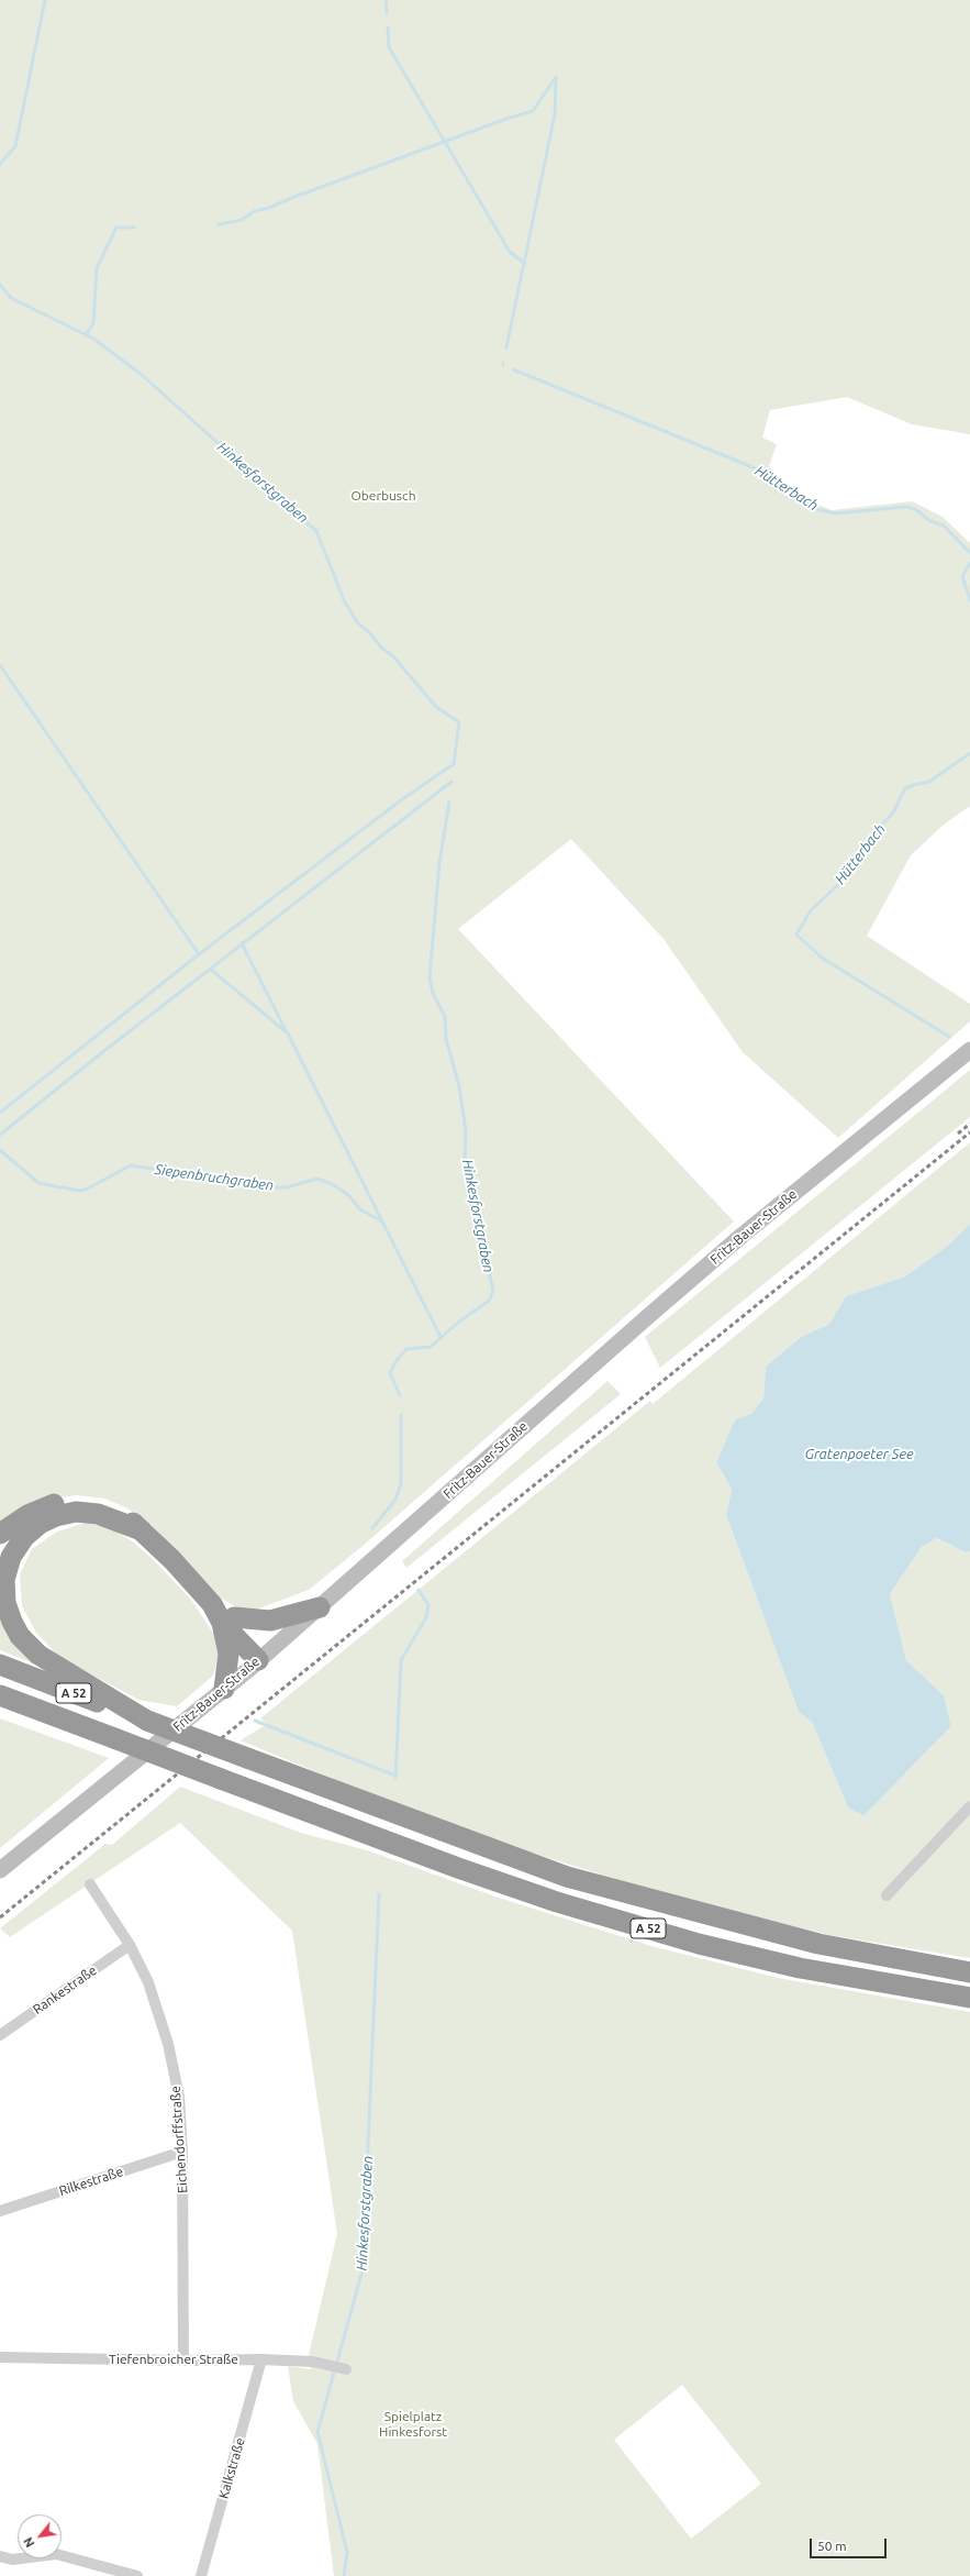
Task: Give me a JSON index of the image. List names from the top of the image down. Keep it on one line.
{"streets":{"highway":["A 52"],"main road":["Fritz-Bauer-Straße"],"street":["Rankestraße","Eichendorffstraße","Rilkestraße","Tiefenbroicher Straße","Kalkstraße"]},"crossings":[["Rankestraße","Eichendorffstraße"],["Eichendorffstraße","Rilkestraße"],["Eichendorffstraße","Tiefenbroicher Straße"],["Tiefenbroicher Straße","Kalkstraße"]],"water":["Hinkesforstgraben","Hütterbach","Siepenbruchgraben","Gratenpoeter See"],"parks":["Oberbusch","Spielplatz Hinkesforst"],"scale_bar":"50 m","north":"bottom left"}
